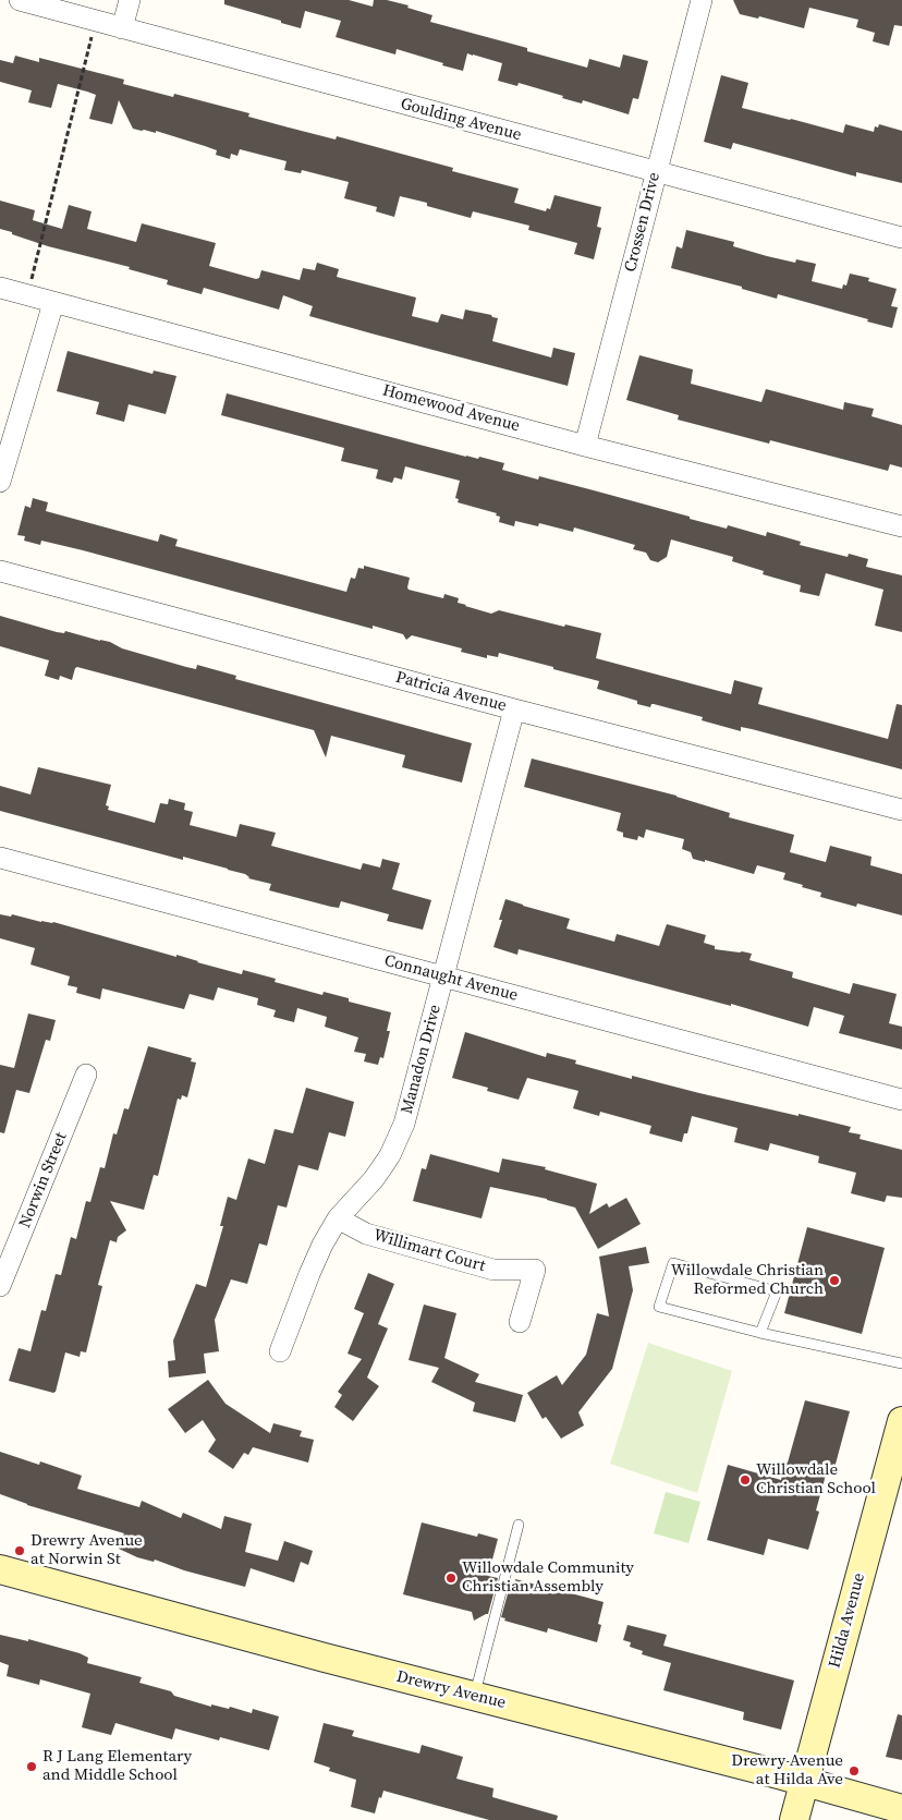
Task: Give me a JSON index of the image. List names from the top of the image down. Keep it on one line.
{"streets":{"street":["Goulding Avenue","Crossen Drive","Homewood Avenue","Patricia Avenue","Connaught Avenue","Manadon Drive","Norwin Street","Willimart Court","Hilda Avenue","Drewry Avenue"]},"crossings":[["Goulding Avenue","Crossen Drive"],["Crossen Drive","Homewood Avenue"],["Patricia Avenue","Manadon Drive"],["Connaught Avenue","Manadon Drive"],["Manadon Drive","Willimart Court"],["Hilda Avenue","Drewry Avenue"]],"places":["Willowdale Christian Reformed Church","Willowdale Christian School","Drewry Avenue at Norwin St","Willowdale Community Christian Assembly","R J Lang Elementary and Middle School","Drewry Avenue at Hilda Ave"]}
